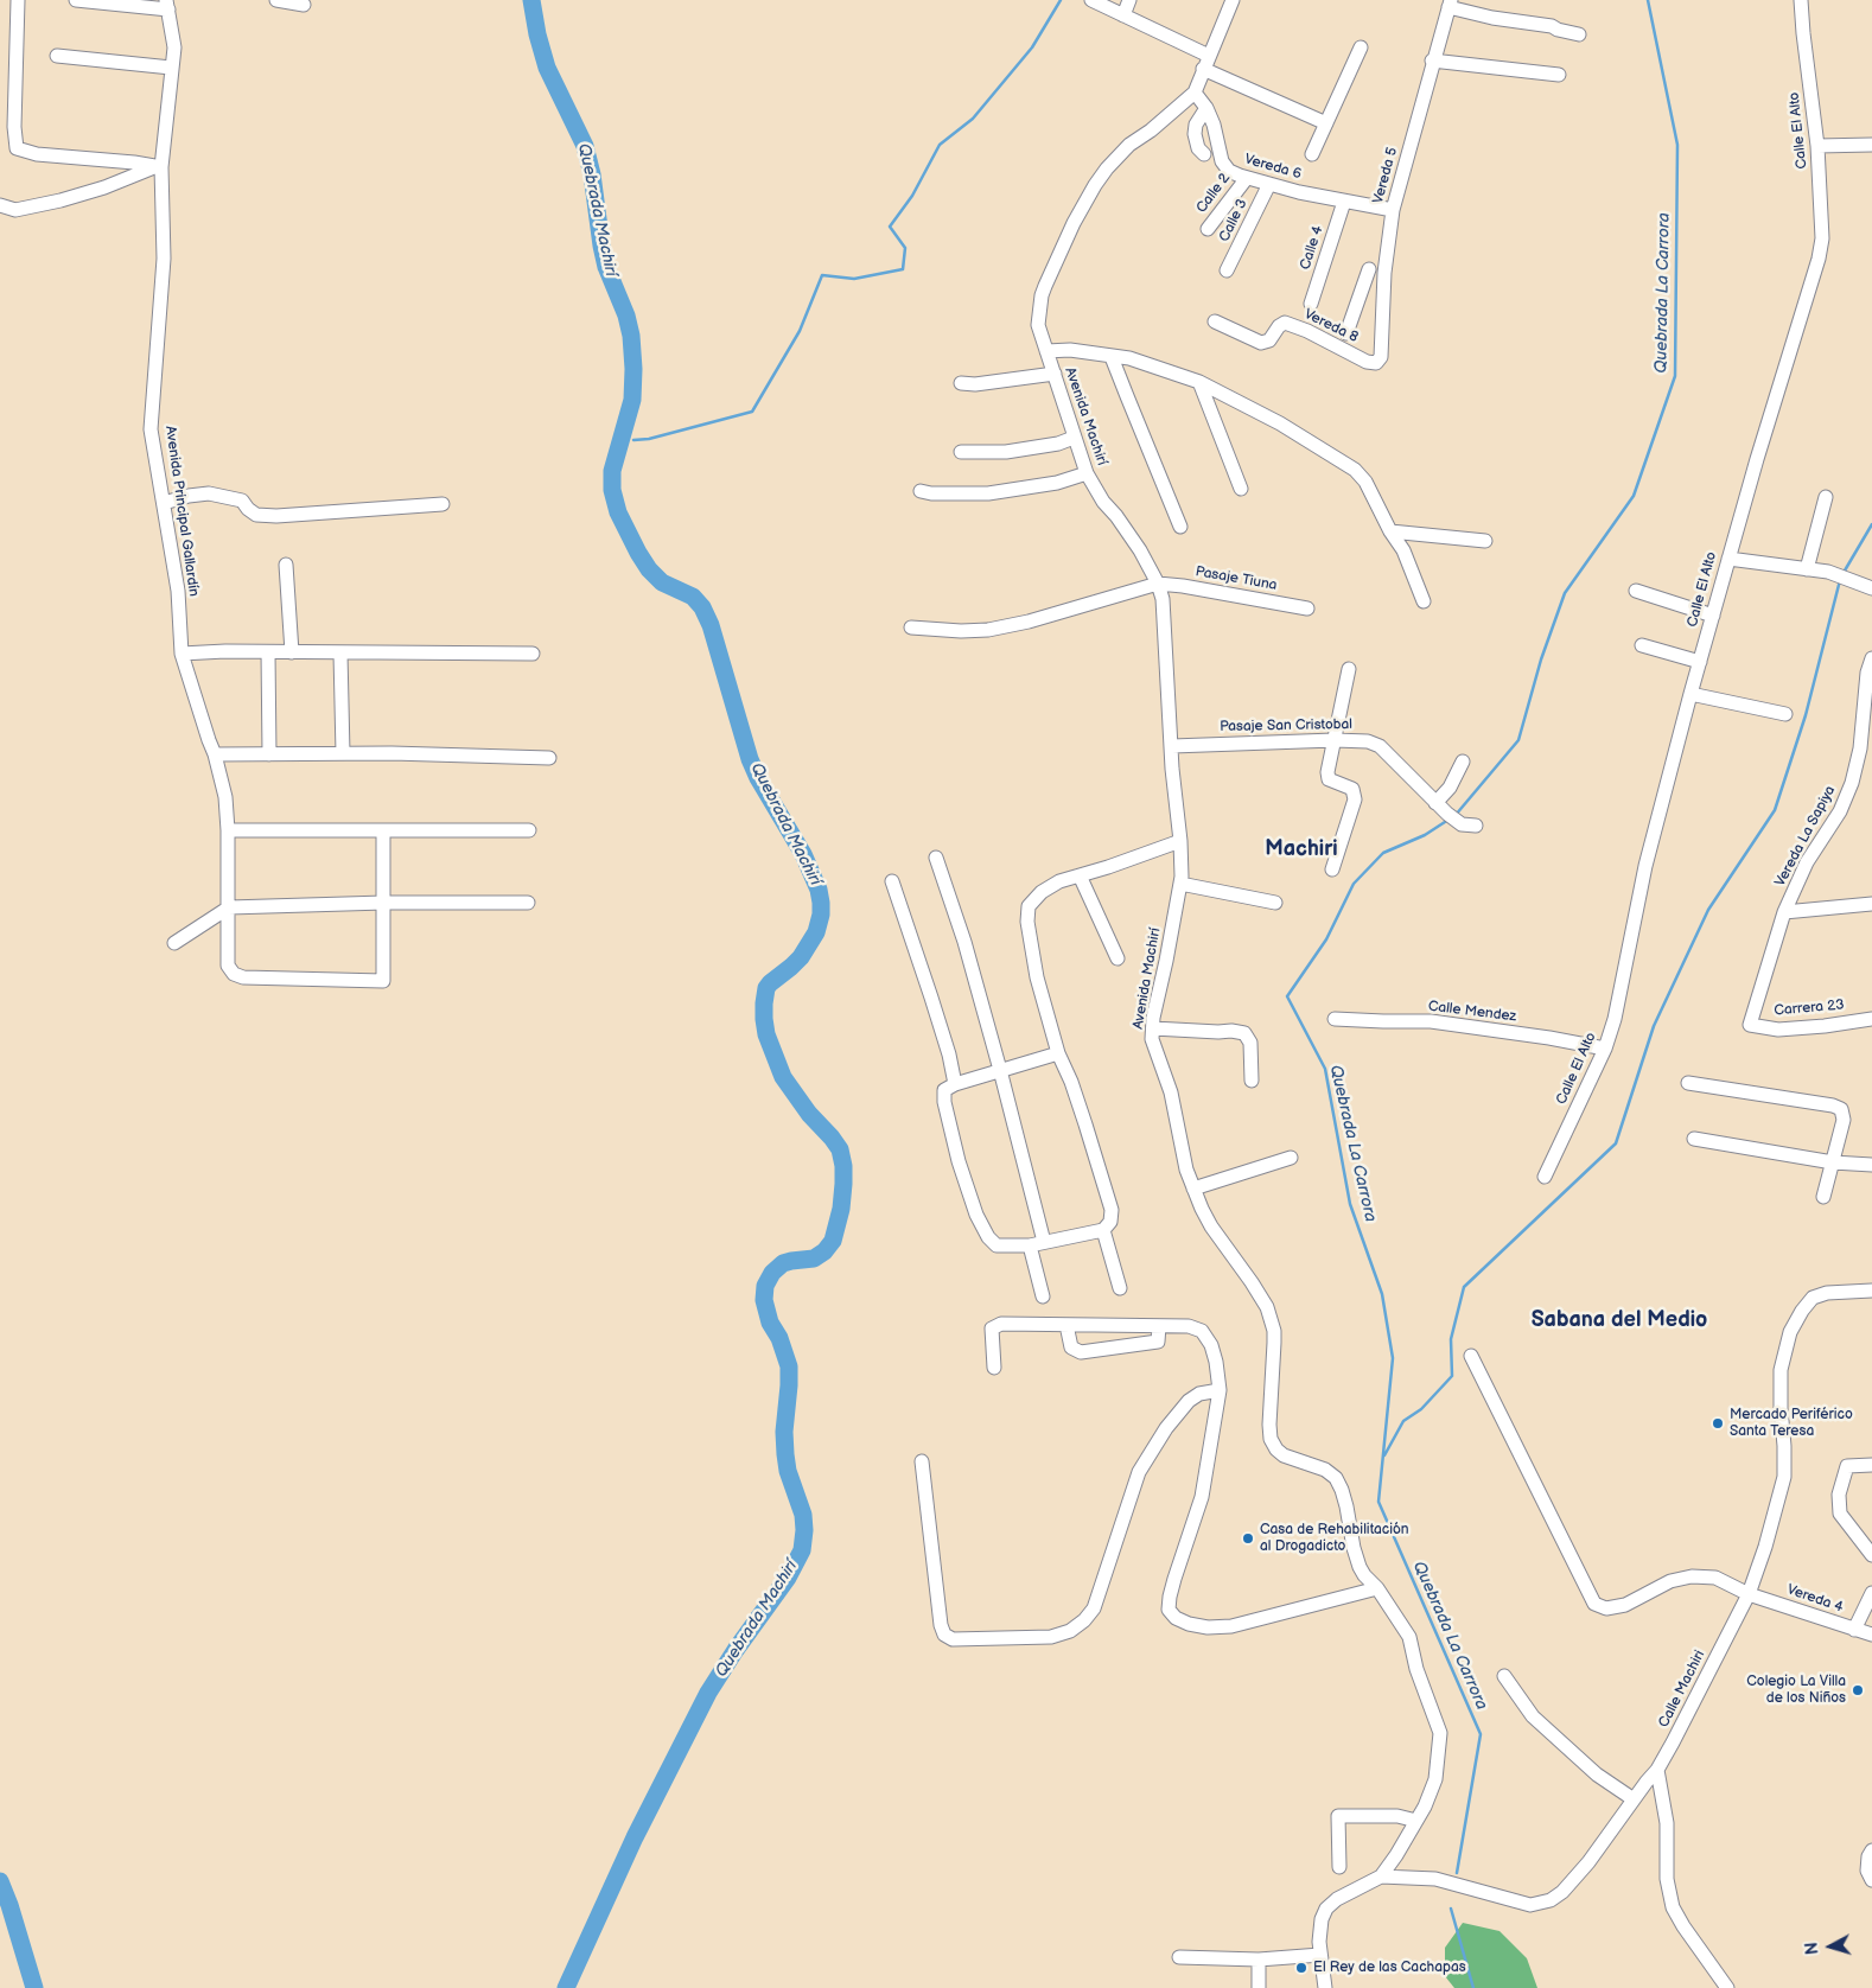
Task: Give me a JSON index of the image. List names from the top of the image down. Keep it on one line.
{"streets":{"street":["Calle El Alto","Vereda 6","Vereda 5","Calle 2","Calle 3","Calle 4","Vereda 8","Avenida Machirí","Avenida Principal Gallardín","Pasaje Tiuna","Pasaje San Cristobal","Vereda La Sapiya","Carrera 23","Calle Mendez","Vereda 4","Calle Machiri"]},"crossings":[["Calle El Alto","Calle Mendez"],["Vereda 6","Vereda 5"],["Vereda 6","Calle 2"],["Vereda 6","Calle 3"],["Vereda 6","Calle 4"],["Vereda 6","Avenida Machirí"],["Vereda 5","Vereda 8"],["Avenida Machirí","Pasaje Tiuna"],["Avenida Machirí","Pasaje San Cristobal"],["Avenida Machirí","Calle Machiri"],["Vereda La Sapiya","Carrera 23"],["Vereda 4","Calle Machiri"]],"districts":["Machiri","Sabana del Medio"],"water":["Quebrada Machirí","Quebrada La Carrora"],"places":["Mercado Periférico Santa Teresa","Casa de Rehabilitación al Drogadicto","Colegio La Villa de los Niños","El Rey de las Cachapas"],"north":"left"}
